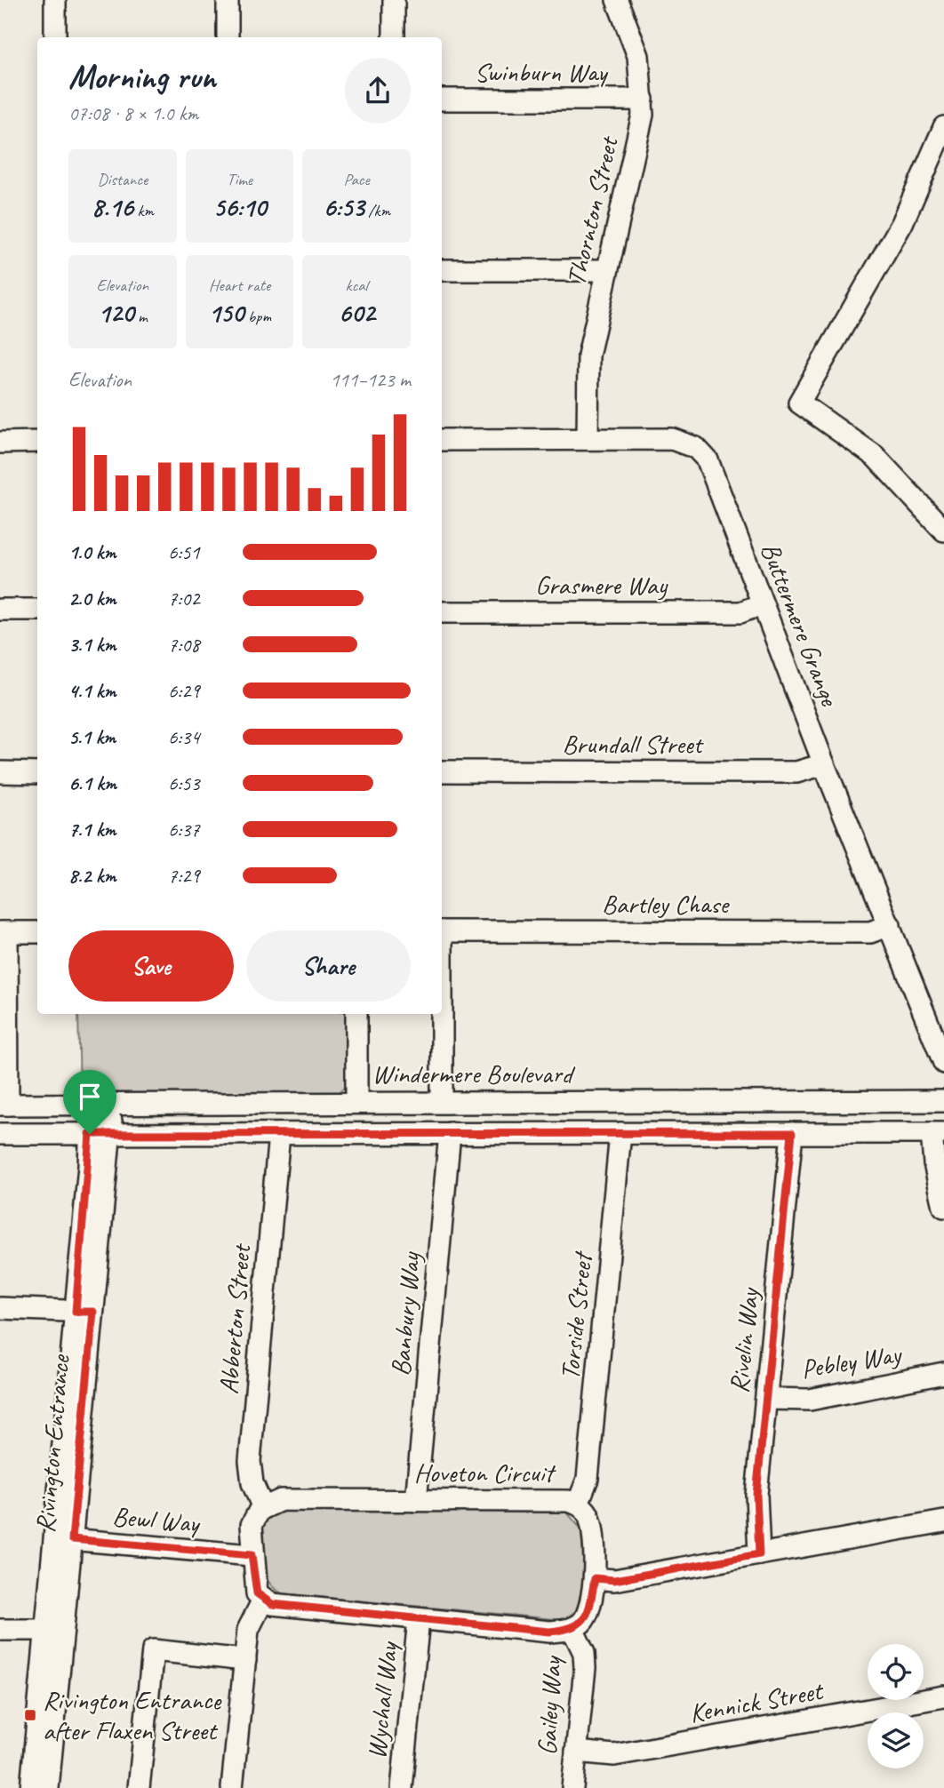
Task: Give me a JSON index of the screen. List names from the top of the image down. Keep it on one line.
{"streets":{"street":["Swinburn Way","Thornton Street","Grasmere Way","Buttermere Grange","Brundall Street","Bartley Chase","Windermere Boulevard","Banbury Way","Torside Street","Abberton Street","Rivelin Way","Pebley Way","Rivington Entrance","Hoveton Circuit","Bewl Way","Wychall Way","Kennick Street","Gailey Way"]},"crossings":[["Swinburn Way","Thornton Street"],["Thornton Street","Buttermere Grange"],["Grasmere Way","Buttermere Grange"],["Buttermere Grange","Brundall Street"],["Buttermere Grange","Bartley Chase"],["Windermere Boulevard","Rivington Entrance"],["Banbury Way","Hoveton Circuit"],["Torside Street","Hoveton Circuit"],["Abberton Street","Hoveton Circuit"],["Rivelin Way","Pebley Way"],["Rivington Entrance","Bewl Way"],["Hoveton Circuit","Gailey Way"],["Kennick Street","Gailey Way"]],"places":{"transit":["Rivington Entrance after Flaxen Street"]},"page":{"heading":["Morning run","07:08 · 8 × 1.0 km"],"stats":[["Distance","8.16 km"],["Time","56:10"],["Pace","6:53 /km"],["Elevation","120 m"],["Heart rate","150 bpm"],["kcal","602"]],"chart":["Elevation","111–123 m"],"list":[{"name":"1.0 km","note":"6:51"},{"name":"2.0 km","note":"7:02"},{"name":"3.1 km","note":"7:08"},{"name":"4.1 km","note":"6:29"},{"name":"5.1 km","note":"6:34"},{"name":"6.1 km","note":"6:53"},{"name":"7.1 km","note":"6:37"},{"name":"8.2 km","note":"7:29"}],"buttons":["Save","Share"]}}
